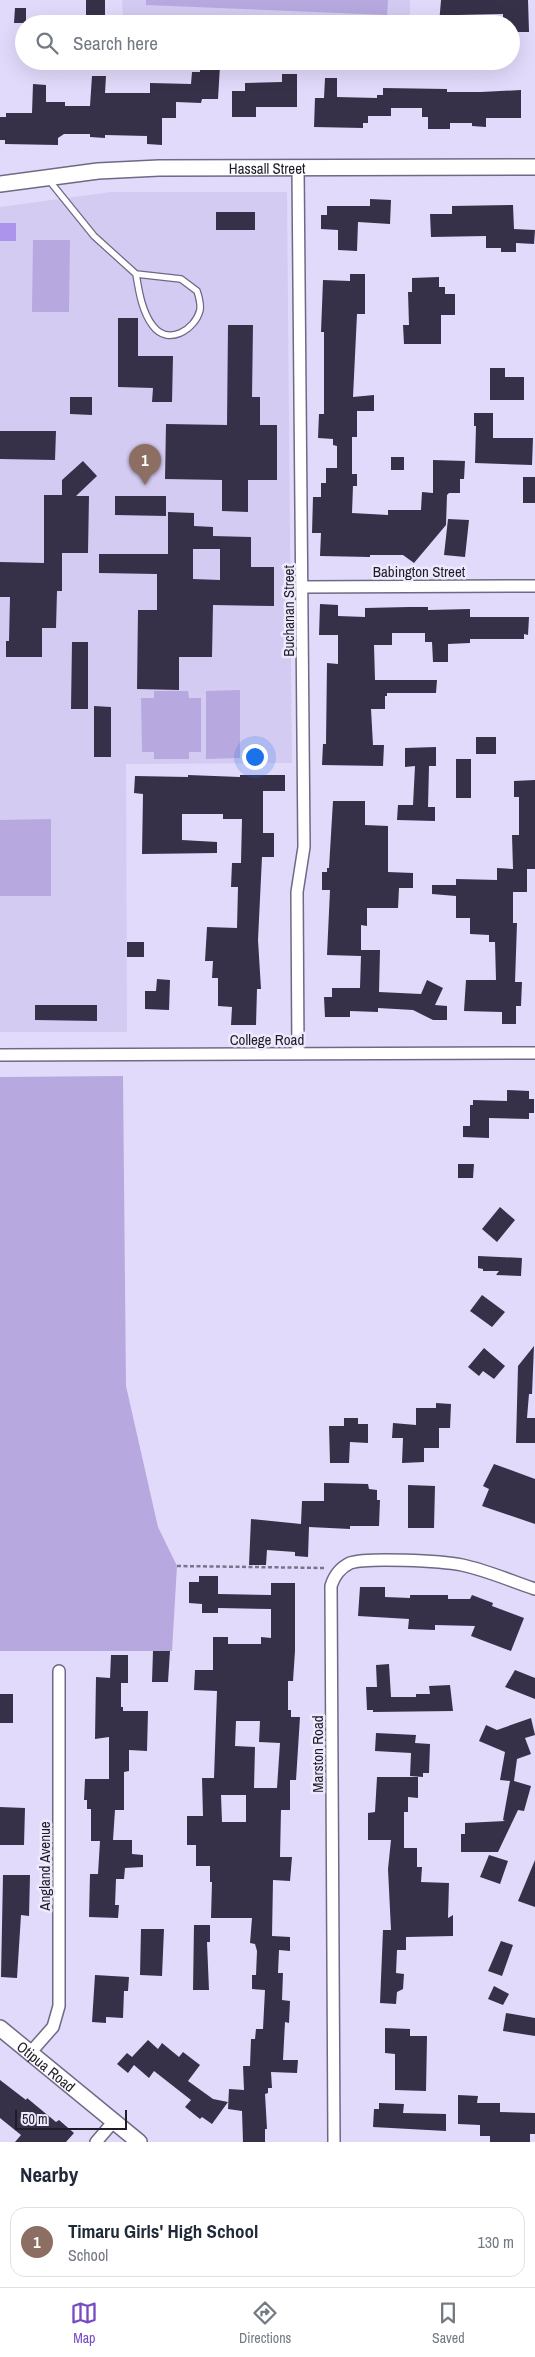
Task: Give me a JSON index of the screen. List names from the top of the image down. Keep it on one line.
{"streets":{"street":["Hassall Street","Babington Street","Buchanan Street","College Road","Marston Road","Angland Avenue","Otipua Road"]},"crossings":[["Hassall Street","Buchanan Street"],["Babington Street","Buchanan Street"],["Buchanan Street","College Road"],["Angland Avenue","Otipua Road"]],"scale_bar":"50 m","page":{"search":"Search here","pins":"1","scale":"50 m","heading":"Nearby","list":[{"mark":"1","name":"Timaru Girls' High School","note":"School","value":"130 m"}],"nav":["Map","Directions","Saved"]}}
